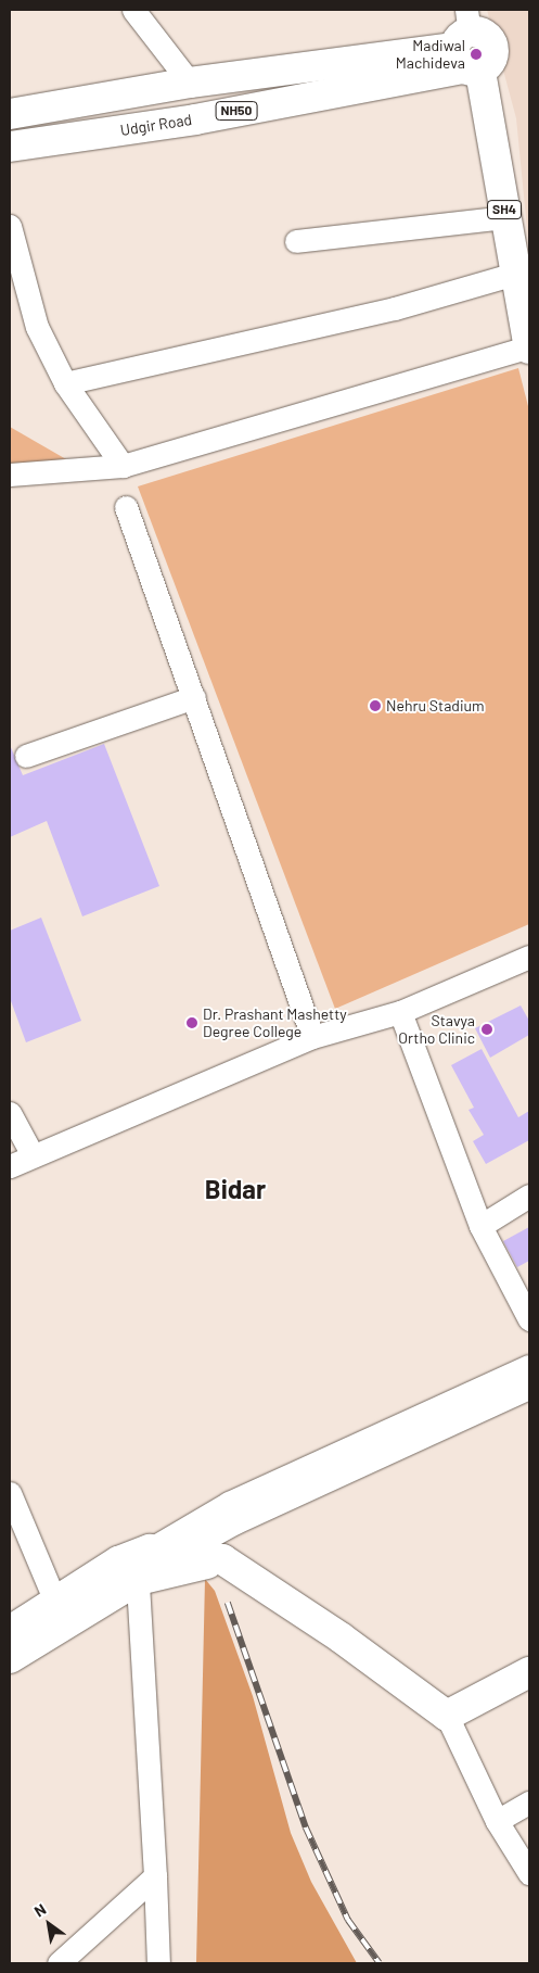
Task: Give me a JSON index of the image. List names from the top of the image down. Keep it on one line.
{"streets":{"main road":["NH50","Udgir Road","SH4"]},"crossings":[["NH50","Udgir Road"],["NH50","SH4"],["Udgir Road","SH4"]],"districts":["Bidar"],"places":["Madiwal Machideva","Nehru Stadium","Dr. Prashant Mashetty Degree College","Stavya Ortho Clinic"],"north":"top left"}
